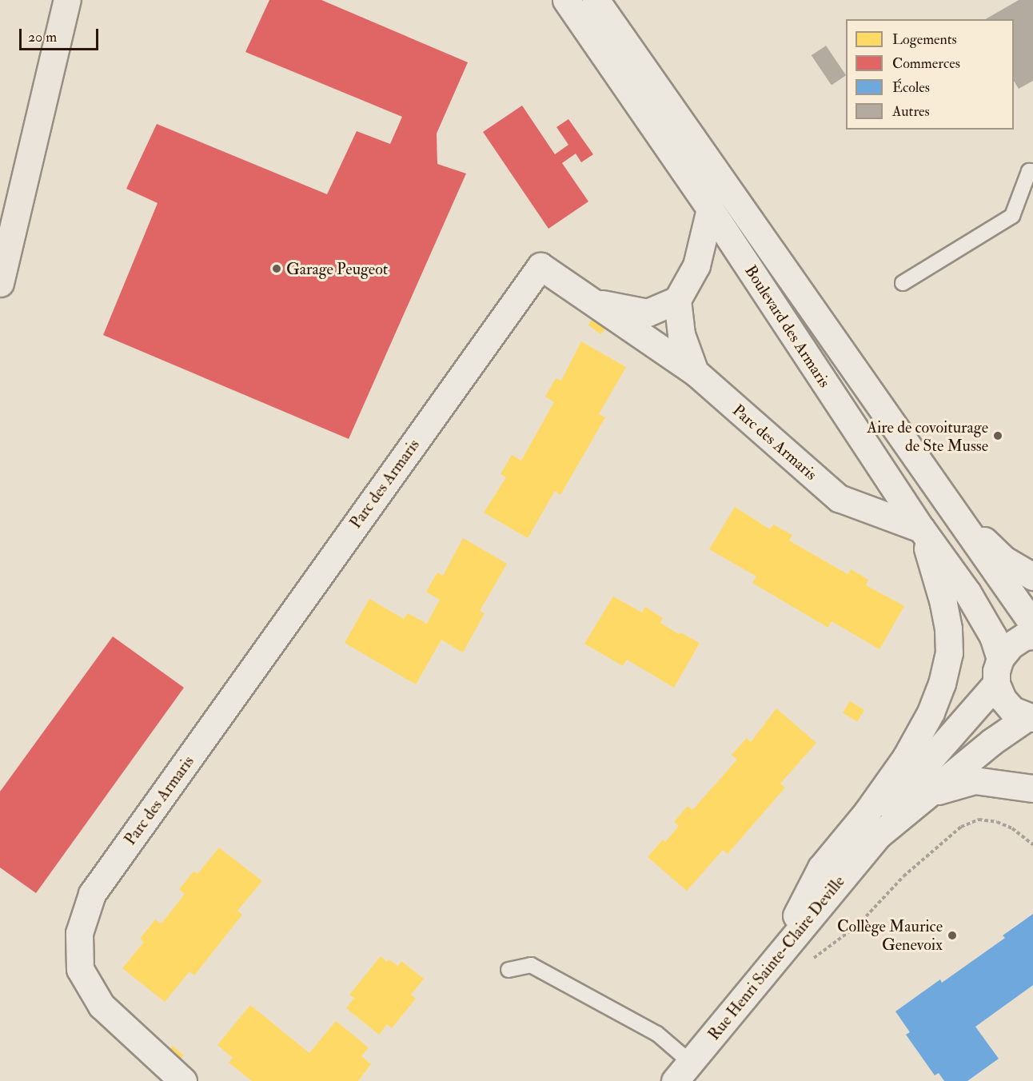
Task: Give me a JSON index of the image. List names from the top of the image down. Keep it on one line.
{"streets":{"main road":["Boulevard des Armaris","Parc des Armaris","Rue Henri Sainte-Claire Deville"]},"crossings":[["Boulevard des Armaris","Parc des Armaris"]],"places":["Garage Peugeot","Aire de covoiturage de Ste Musse","Collège Maurice Genevoix"],"legend":["Logements","Commerces","Écoles","Autres"],"scale_bar":"20 m"}
